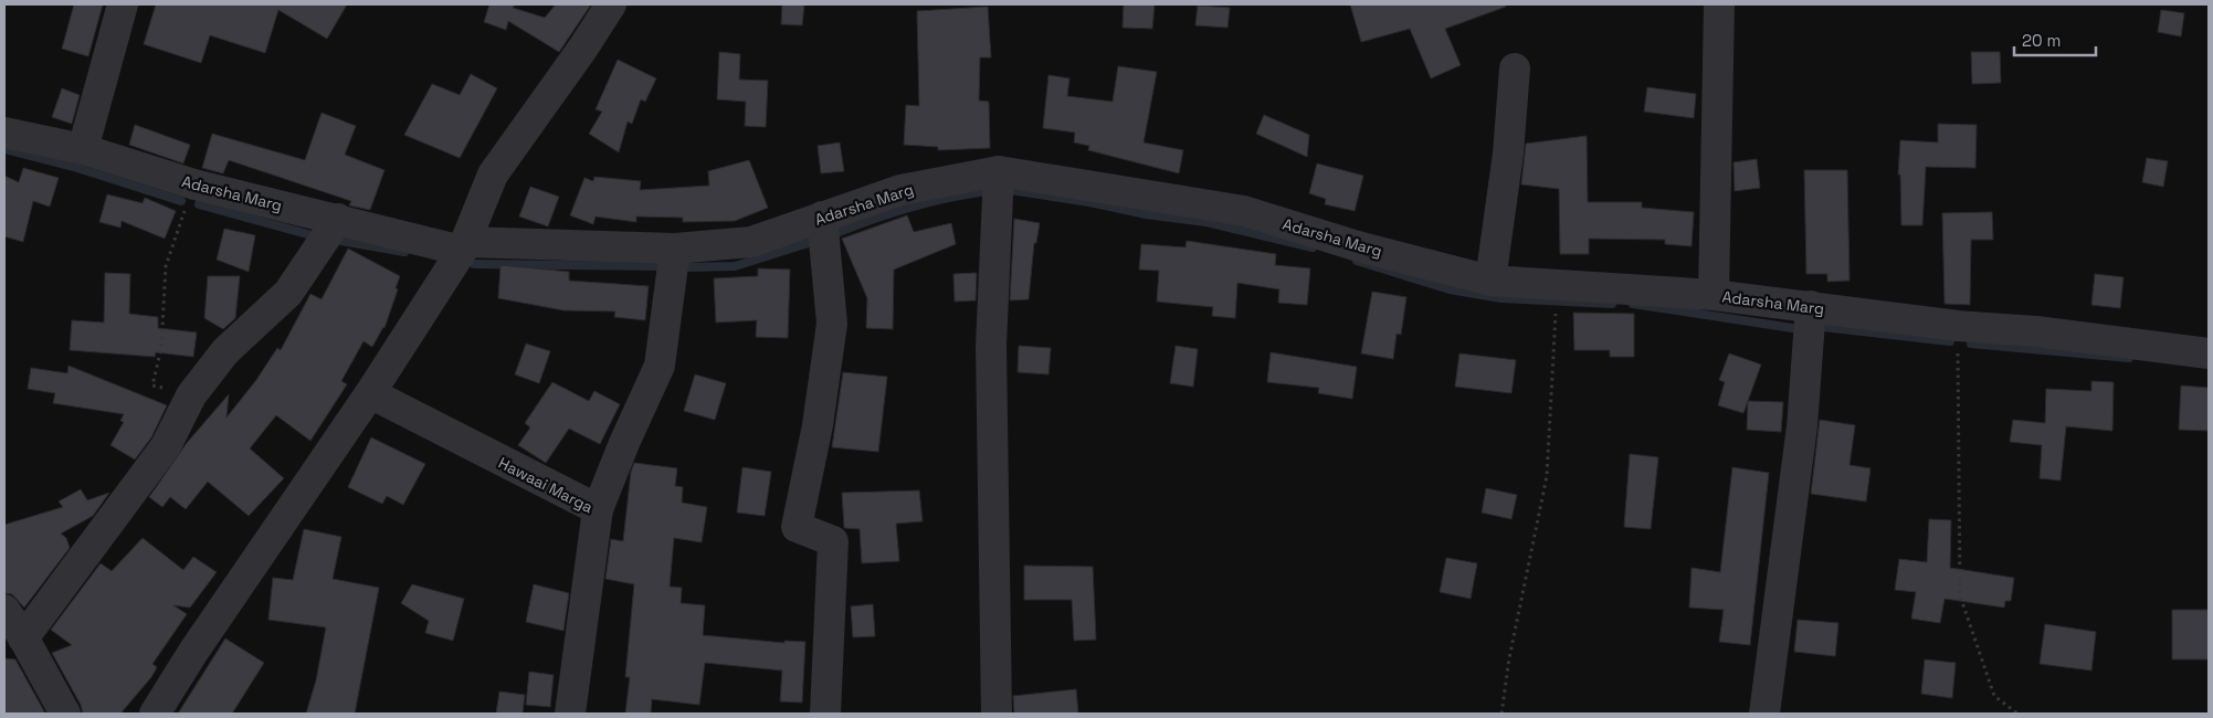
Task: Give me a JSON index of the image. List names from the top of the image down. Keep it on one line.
{"streets":{"street":["Adarsha Marg","Hawaai Marga"]},"scale_bar":"20 m"}
